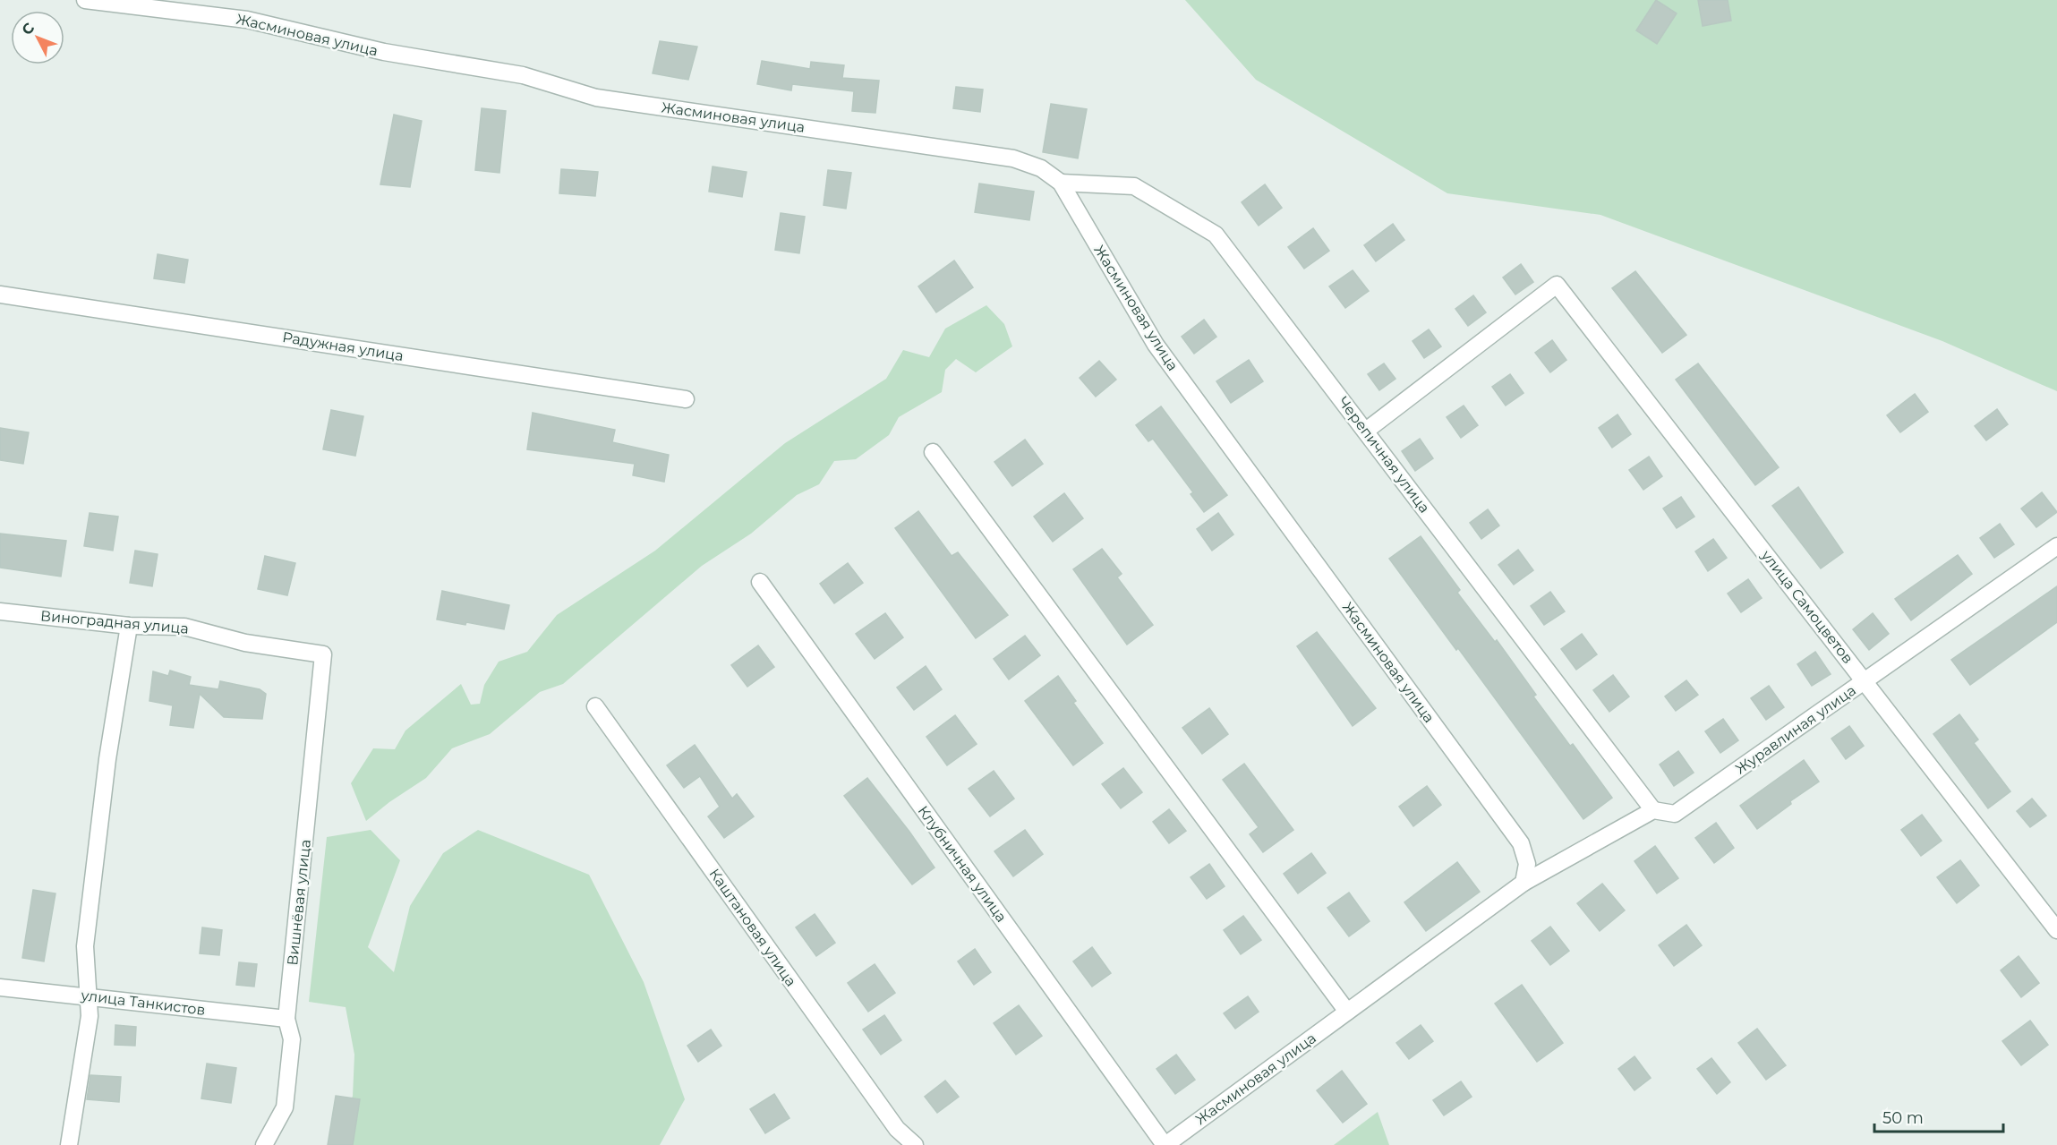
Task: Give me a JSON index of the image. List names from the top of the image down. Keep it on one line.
{"streets":{"street":["Жасминовая улица","Радужная улица","Черепичная улица","улица Самоцветов","Виноградная улица","Журавлиная улица","Клубничная улица","Вишнёвая улица","Каштановая улица","улица Танкистов"]},"crossings":[["Жасминовая улица","Черепичная улица"],["Жасминовая улица","Клубничная улица"],["Черепичная улица","улица Самоцветов"],["Черепичная улица","Журавлиная улица"],["улица Самоцветов","Журавлиная улица"],["Виноградная улица","Вишнёвая улица"],["Вишнёвая улица","улица Танкистов"]],"scale_bar":"50 m","north":"top left"}
